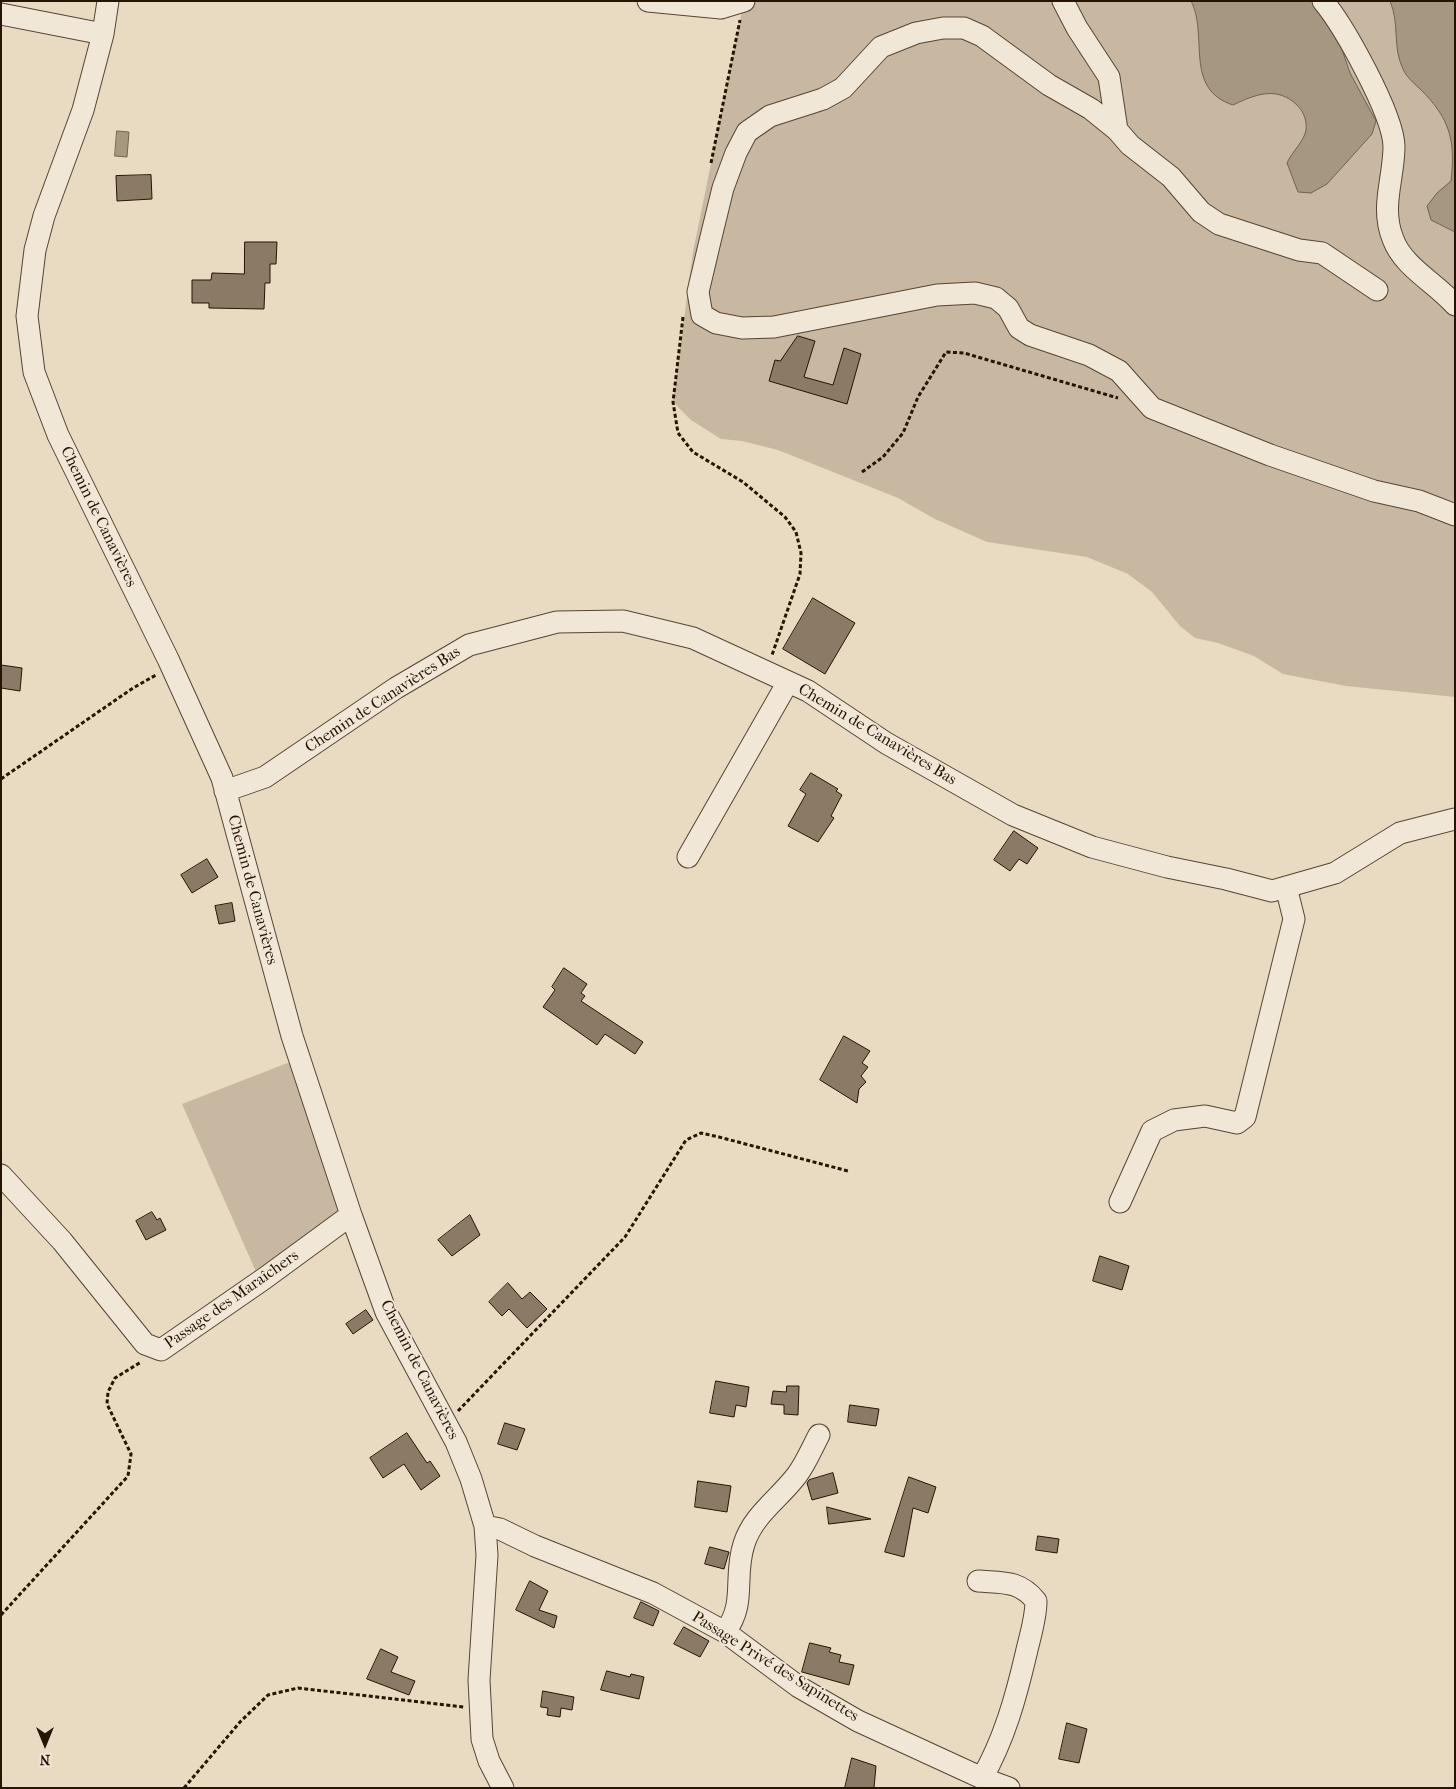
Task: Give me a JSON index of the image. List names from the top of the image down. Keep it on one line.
{"streets":{"street":["Chemin de Canavières","Chemin de Canavières Bas","Passage des Maraîchers","Passage Privé des Sapinettes"]},"crossings":[["Chemin de Canavières","Chemin de Canavières Bas"],["Chemin de Canavières","Passage des Maraîchers"],["Chemin de Canavières","Passage Privé des Sapinettes"]],"north":"bottom"}
